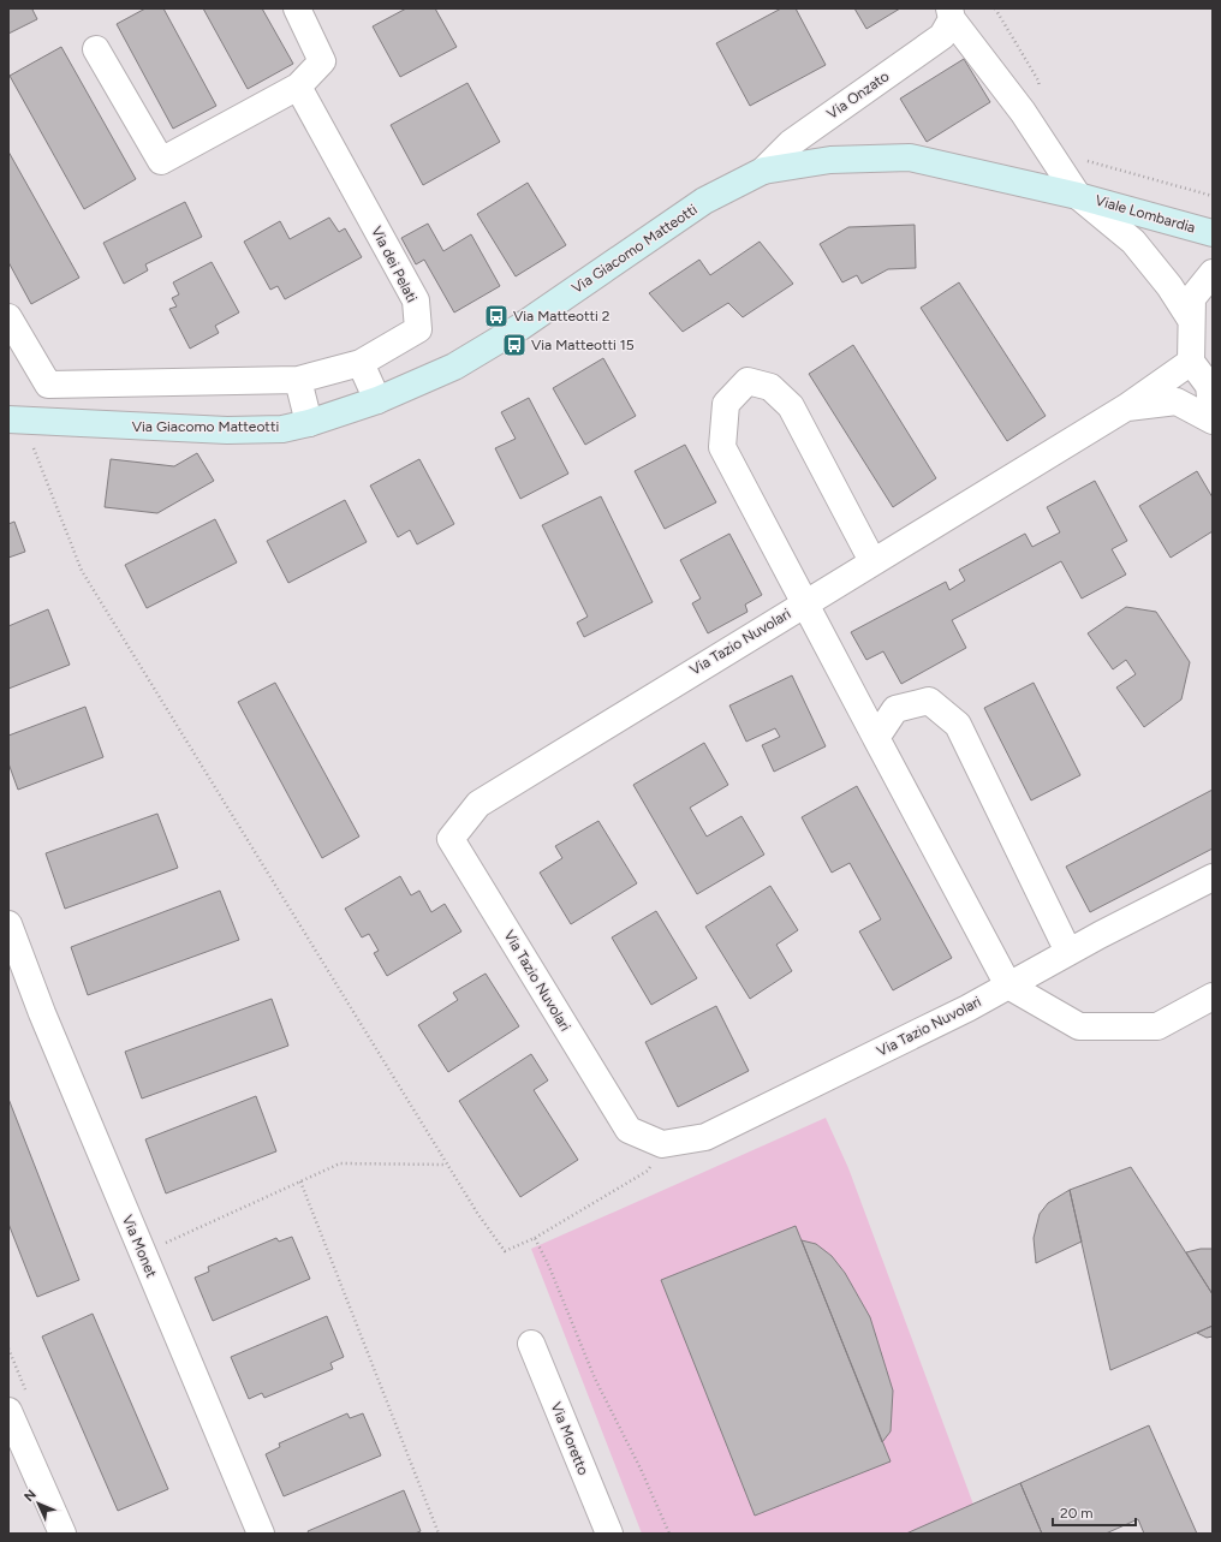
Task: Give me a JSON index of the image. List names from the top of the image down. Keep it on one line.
{"streets":{"street":["Via Onzato","Viale Lombardia","Via Giacomo Matteotti","Via dei Pelati","Via Tazio Nuvolari","Via Monet","Via Moretto"]},"crossings":[["Via Onzato","Viale Lombardia"],["Via Onzato","Via Giacomo Matteotti"],["Viale Lombardia","Via Giacomo Matteotti"]],"places":{"bus stop":["Via Matteotti 2","Via Matteotti 15"]},"scale_bar":"20 m","north":"top left"}
